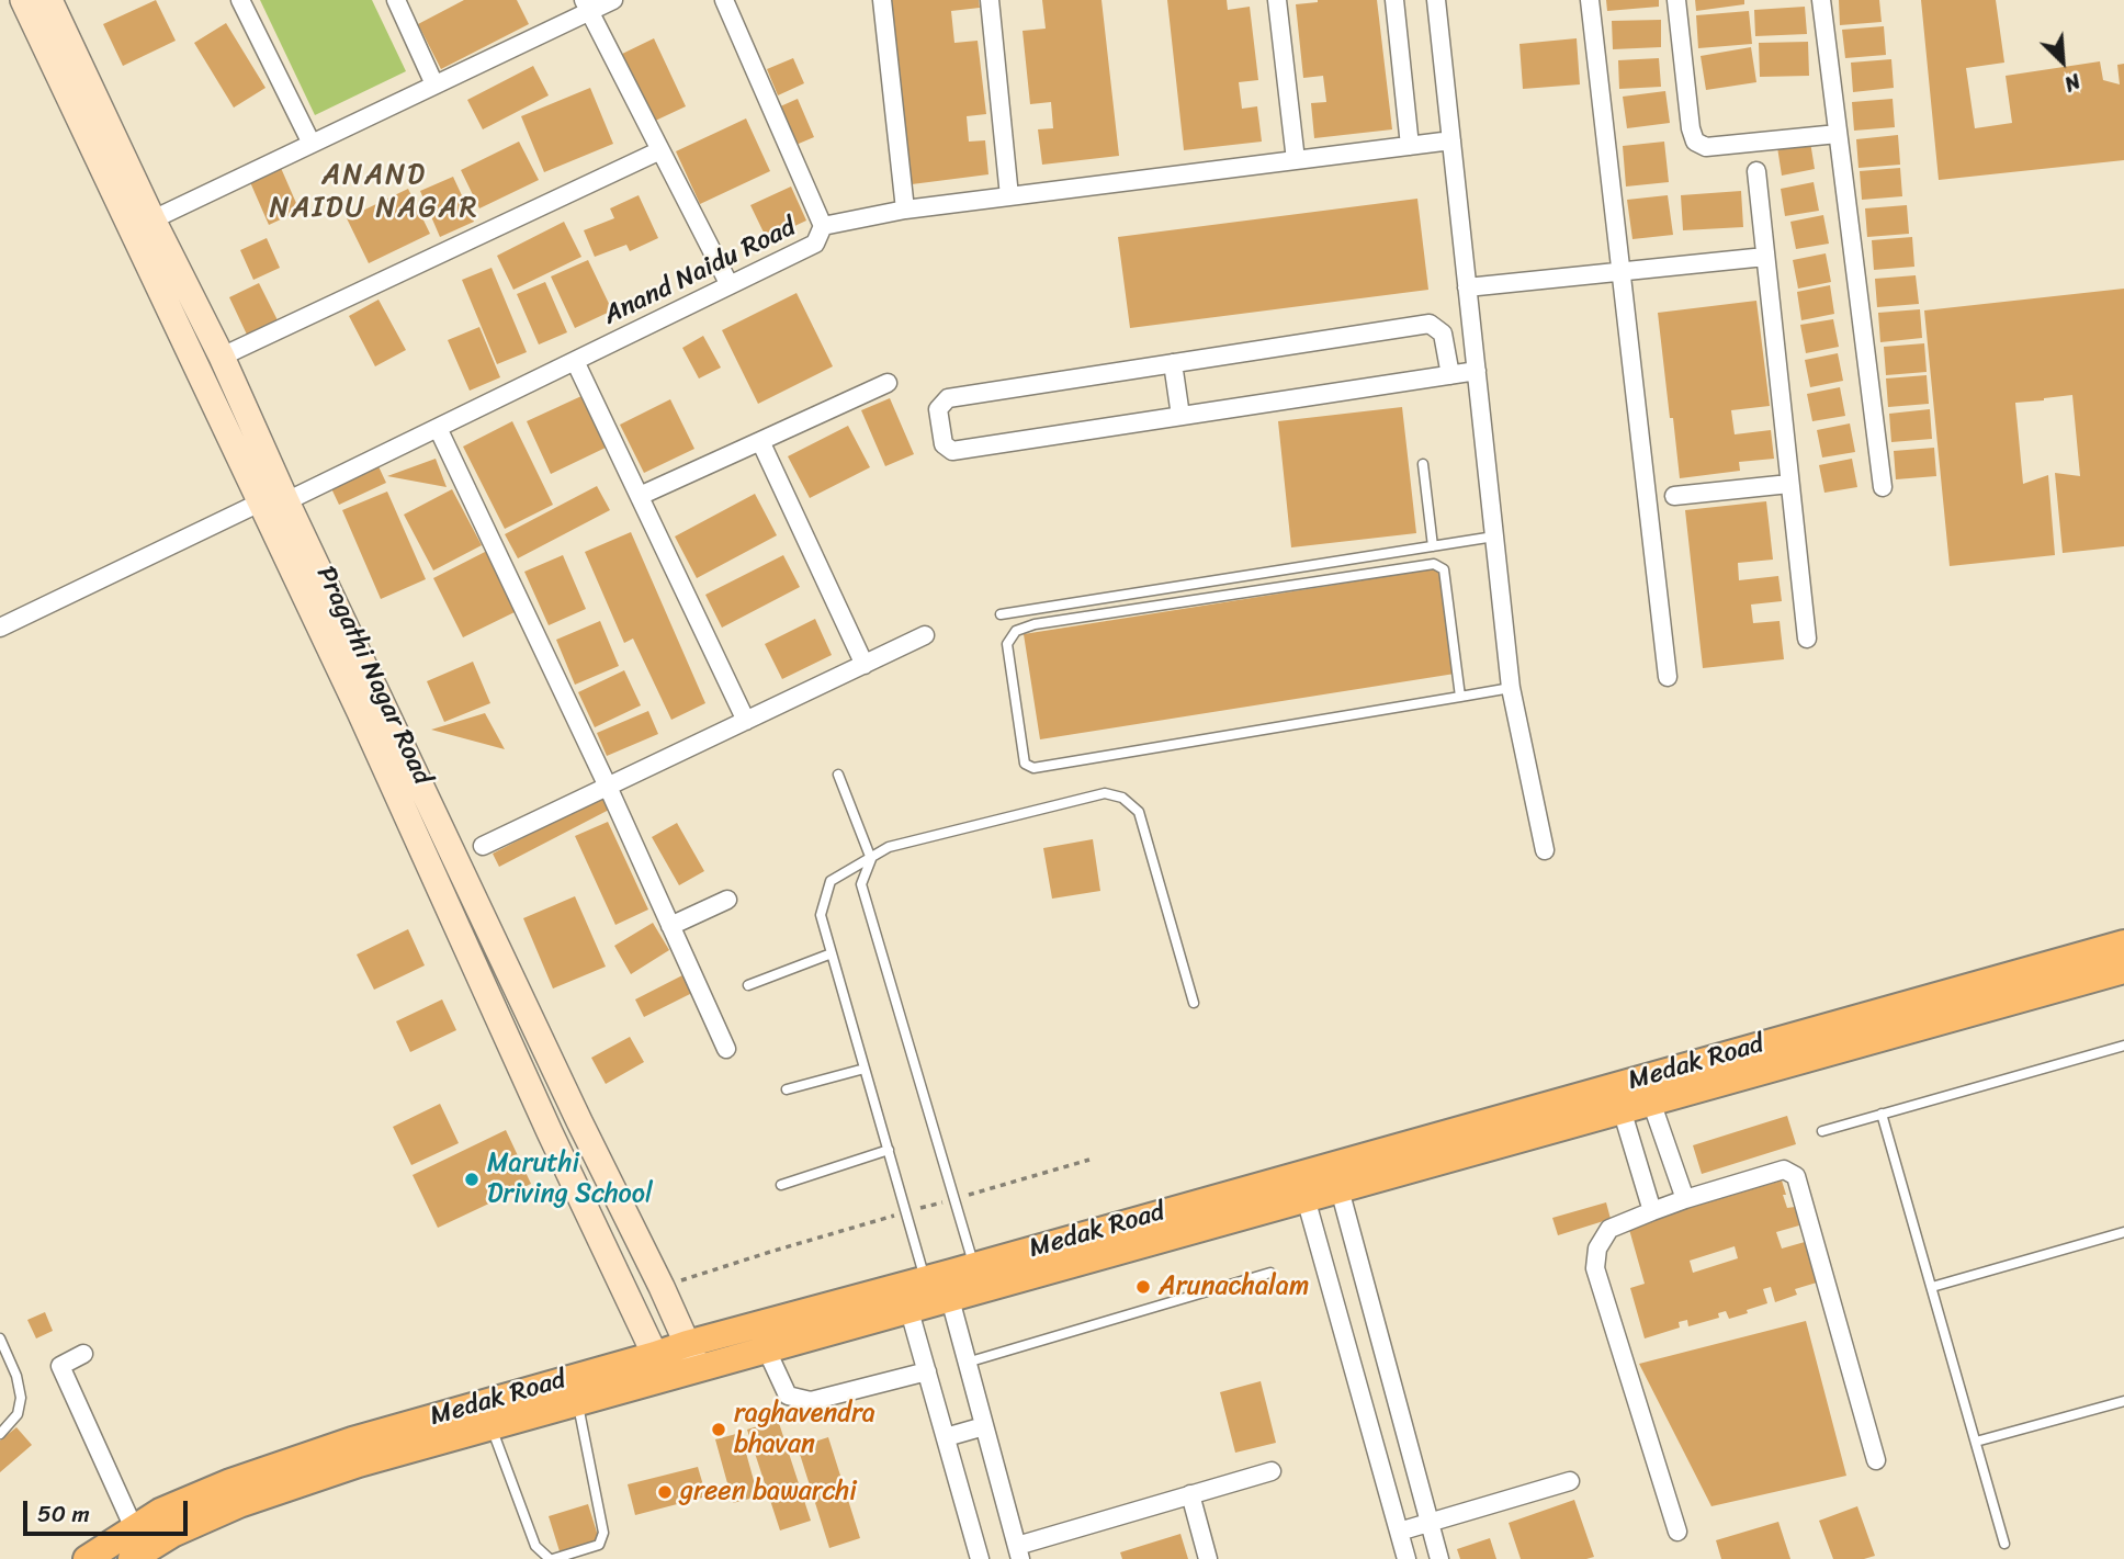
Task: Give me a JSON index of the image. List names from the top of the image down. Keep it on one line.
{"streets":{"main road":["Pragathi Nagar Road","Medak Road"],"street":["Anand Naidu Road"]},"crossings":[["Anand Naidu Road","Pragathi Nagar Road"],["Pragathi Nagar Road","Medak Road"]],"districts":["ANAND NAIDU NAGAR"],"places":["Maruthi Driving School","Arunachalam","raghavendra bhavan","green bawarchi"],"scale_bar":"50 m","north":"bottom right"}
